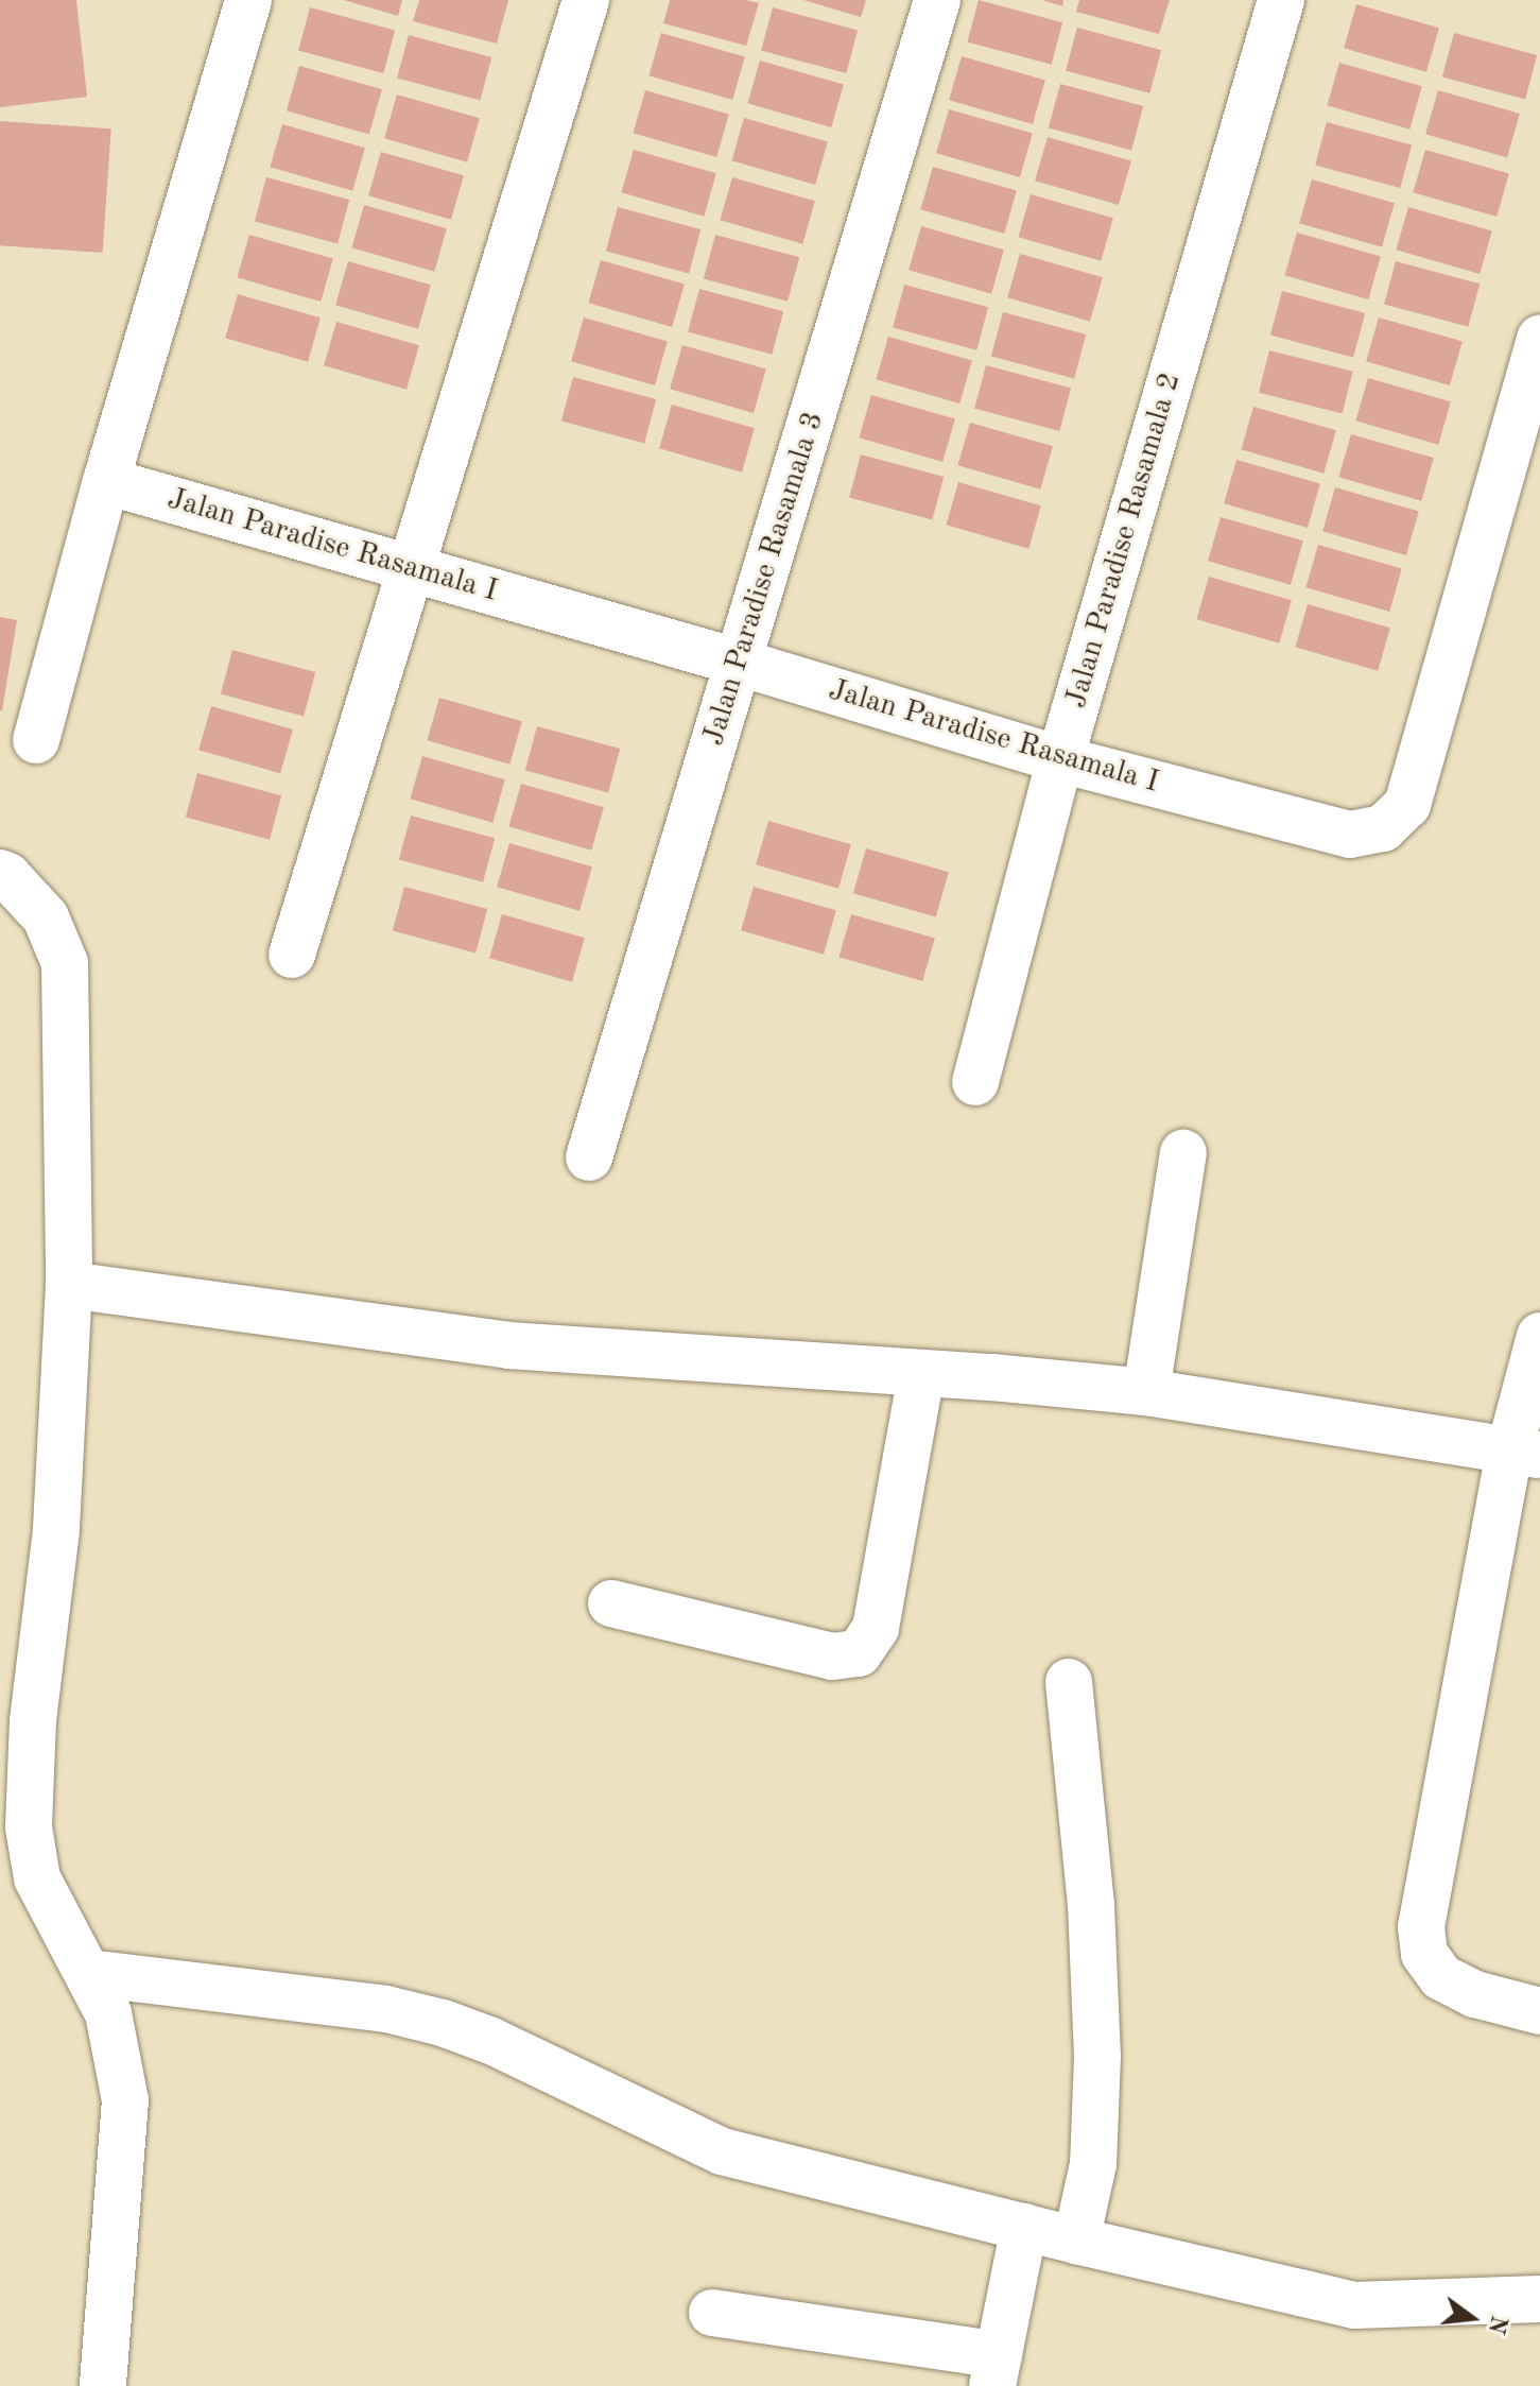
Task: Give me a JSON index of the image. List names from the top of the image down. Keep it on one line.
{"streets":{"street":["Jalan Paradise Rasamala 2","Jalan Paradise Rasamala I","Jalan Paradise Rasamala 3"]},"crossings":[["Jalan Paradise Rasamala 2","Jalan Paradise Rasamala I"],["Jalan Paradise Rasamala I","Jalan Paradise Rasamala 3"]],"north":"right"}
